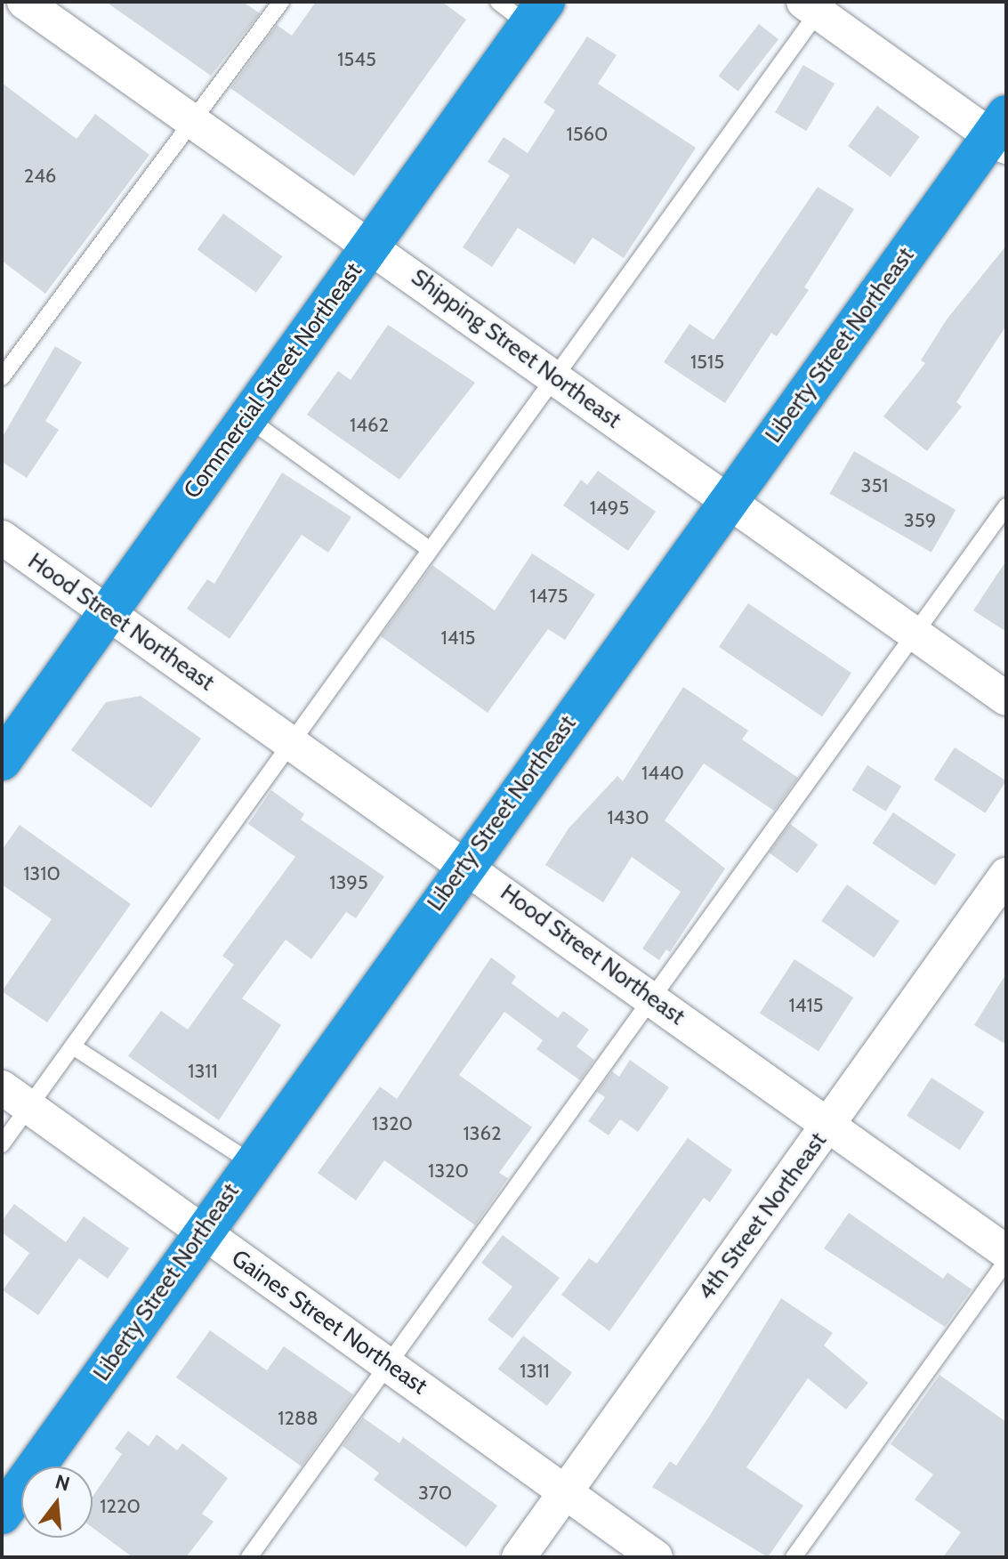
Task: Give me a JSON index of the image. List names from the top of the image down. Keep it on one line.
{"streets":{"highway":["Liberty Street Northeast","Commercial Street Northeast"],"street":["Shipping Street Northeast","Hood Street Northeast","4th Street Northeast","Gaines Street Northeast"]},"crossings":[["Liberty Street Northeast","Shipping Street Northeast"],["Liberty Street Northeast","Hood Street Northeast"],["Liberty Street Northeast","Gaines Street Northeast"],["Shipping Street Northeast","Commercial Street Northeast"],["Commercial Street Northeast","Hood Street Northeast"],["Hood Street Northeast","4th Street Northeast"],["4th Street Northeast","Gaines Street Northeast"]],"house_numbers":["1545","1560","246","1515","1462","351","1495","359","1475","1415","1440","1430","1310","1395","1415","1311","1320","1362","1320","1311","1288","370","1220"],"north":"top"}
